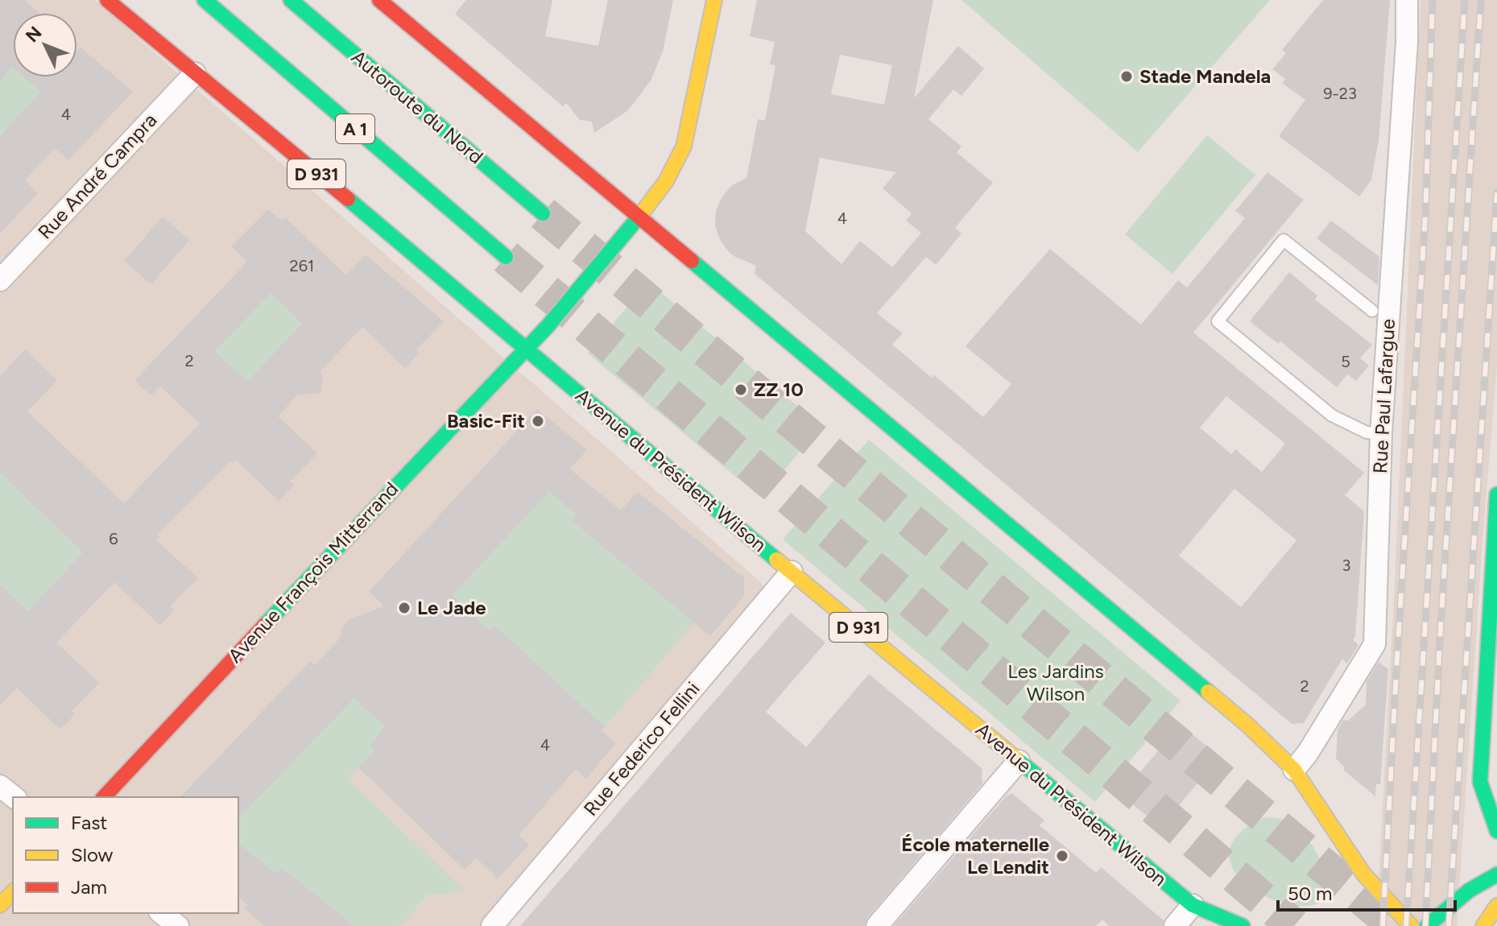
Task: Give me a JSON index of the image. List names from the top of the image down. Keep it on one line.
{"streets":{"main road":["Autoroute du Nord","A 1","D 931","Avenue du Président Wilson","Avenue François Mitterrand"],"street":["Rue André Campra","Rue Paul Lafargue","Rue Federico Fellini"]},"crossings":[["Rue André Campra","Avenue du Président Wilson"],["Avenue du Président Wilson","Avenue François Mitterrand"],["Avenue du Président Wilson","Rue Federico Fellini"]],"parks":["Les Jardins Wilson"],"places":["Stade Mandela","ZZ 10","Basic-Fit","Le Jade","École maternelle Le Lendit"],"house_numbers":["9-23","4","4","261","2","5","6","3","2","4"],"legend":["Fast","Slow","Jam"],"scale_bar":"50 m","north":"top left"}
